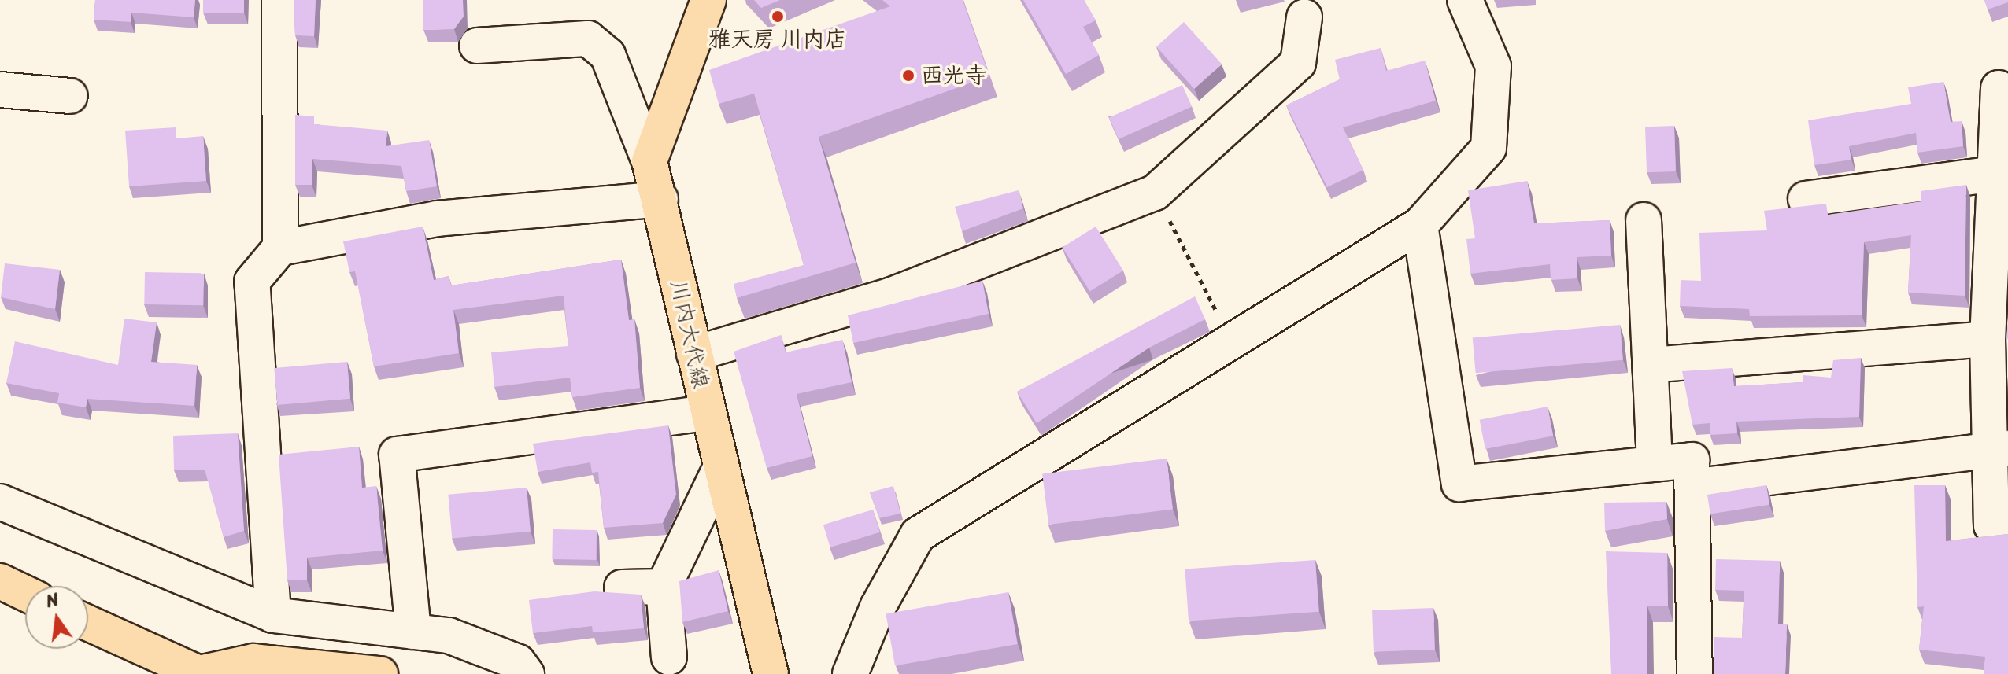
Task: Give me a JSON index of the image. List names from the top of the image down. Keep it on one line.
{"streets":{"main road":["川内大代線"]},"places":["雅天房 川内店","西光寺"],"north":"top"}
